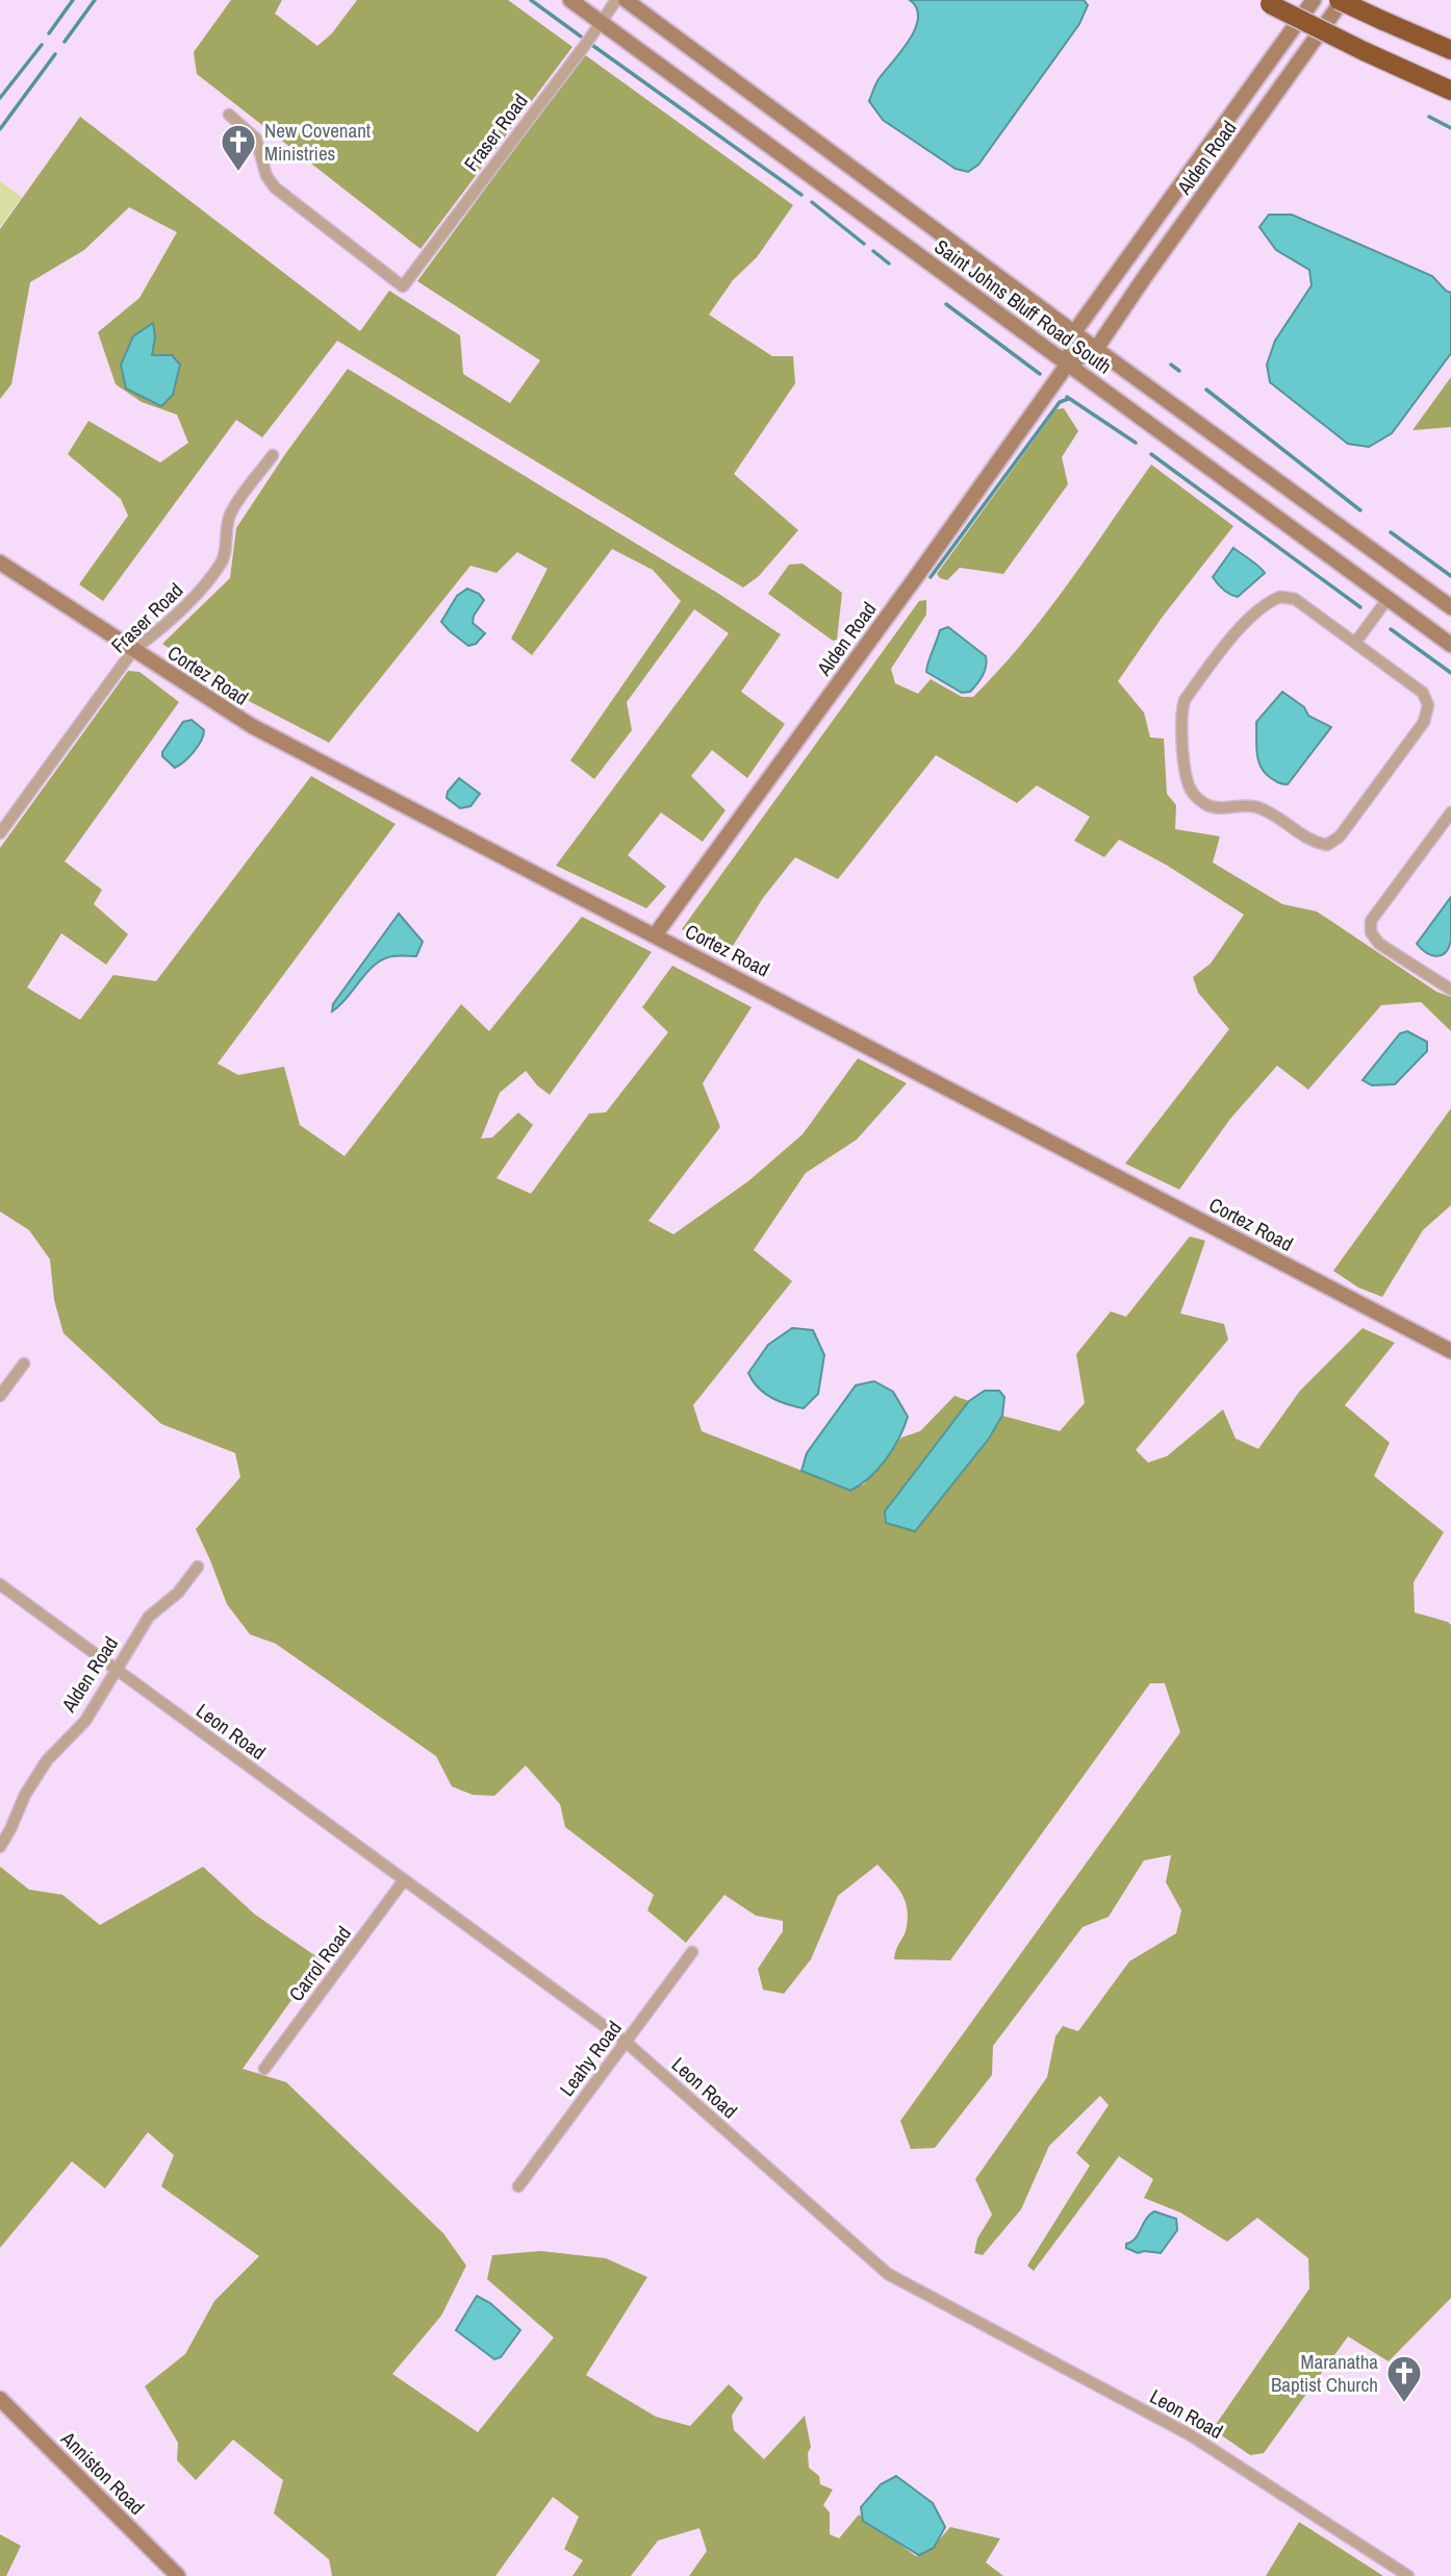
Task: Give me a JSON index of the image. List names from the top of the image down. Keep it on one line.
{"streets":{"street":["Fraser Road","Alden Road","Saint Johns Bluff Road South","Cortez Road","Leon Road","Carrol Road","Leahy Road","Anniston Road"]},"crossings":[["Fraser Road","Saint Johns Bluff Road South"],["Fraser Road","Cortez Road"],["Alden Road","Saint Johns Bluff Road South"],["Alden Road","Cortez Road"],["Alden Road","Leon Road"],["Leon Road","Carrol Road"],["Leon Road","Leahy Road"]],"places":{"church":["New Covenant Ministries","Maranatha Baptist Church"]}}
